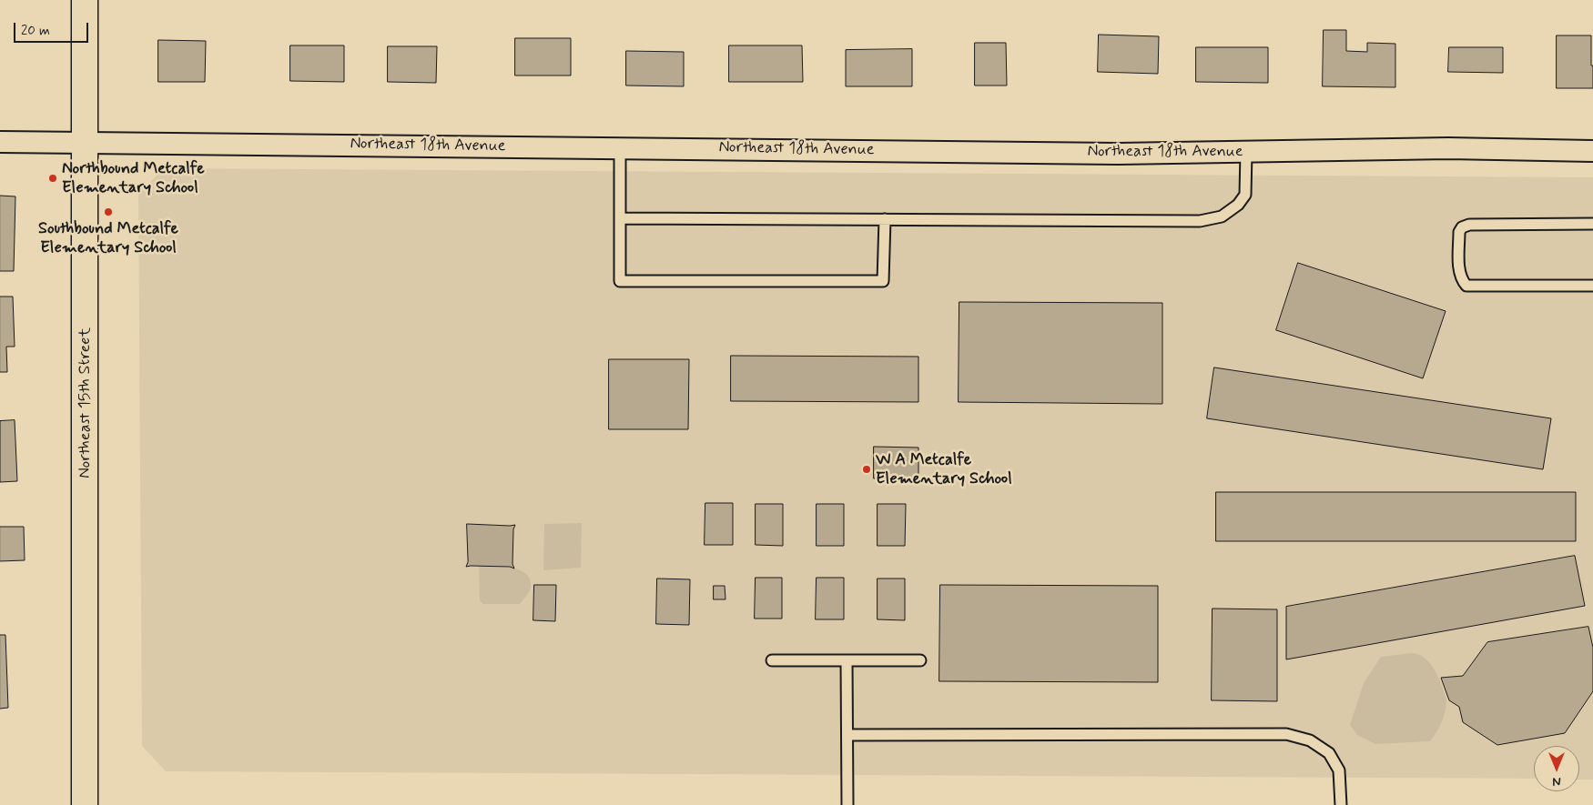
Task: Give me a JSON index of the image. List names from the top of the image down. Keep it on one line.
{"streets":{"street":["Northeast 18th Avenue","Northeast 15th Street"]},"crossings":[["Northeast 18th Avenue","Northeast 15th Street"]],"places":["Northbound Metcalfe Elementary School","Southbound Metcalfe Elementary School","W A Metcalfe Elementary School"],"scale_bar":"20 m","north":"bottom"}
